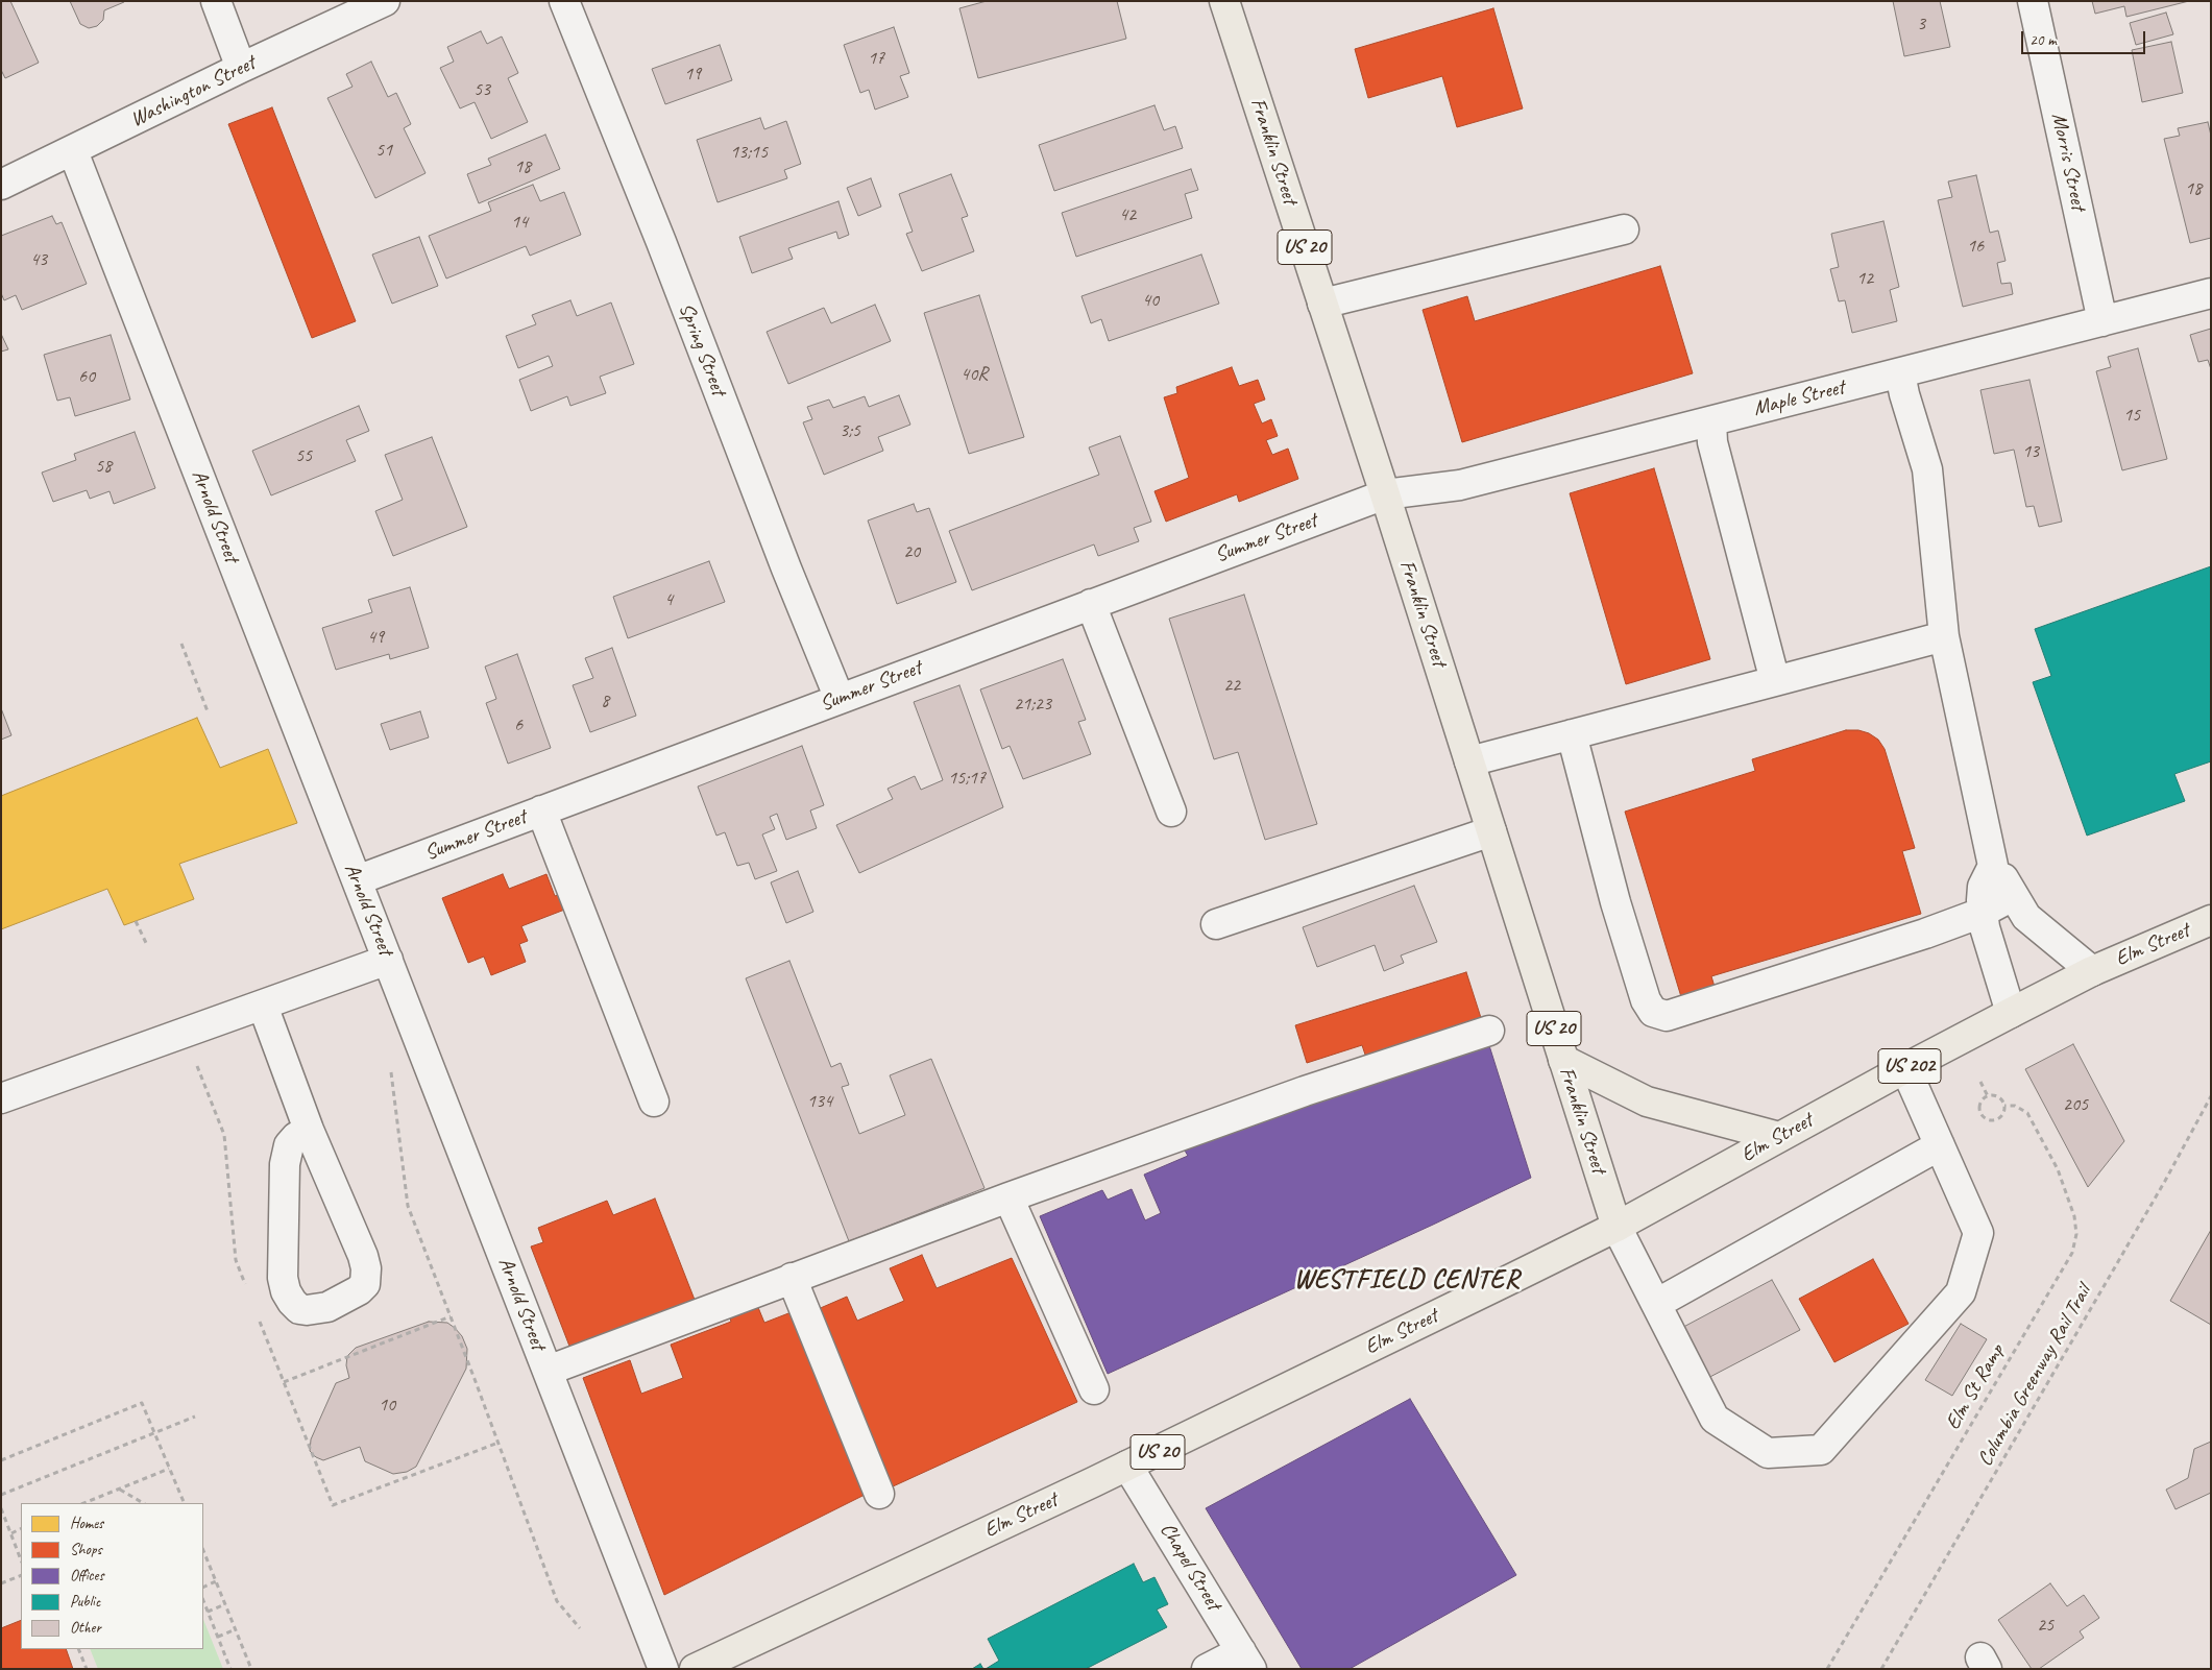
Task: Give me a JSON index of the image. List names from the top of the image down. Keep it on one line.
{"streets":{"main road":["Franklin Street","US 20","Elm Street","US 202"],"street":["Washington Street","Morris Street","Spring Street","Maple Street","Arnold Street","Summer Street","Chapel Street"],"path":["Columbia Greenway Rail Trail","Elm St Ramp"]},"crossings":[["Washington Street","Arnold Street"],["Franklin Street","Maple Street"],["Franklin Street","Summer Street"],["Franklin Street","Elm Street"],["Morris Street","Maple Street"],["Spring Street","Summer Street"],["Maple Street","Summer Street"],["Arnold Street","Summer Street"],["Elm Street","Chapel Street"]],"districts":["WESTFIELD CENTER"],"house_numbers":["3","17","19","53","51","13;15","18","18","42","14","16","43","12","40","40R","60","15","3;5","13","55","58","20","4","49","22","8","21;23","6","15;17","134","205","10","25"],"legend":["Homes","Shops","Offices","Public","Other"],"scale_bar":"20 m"}
